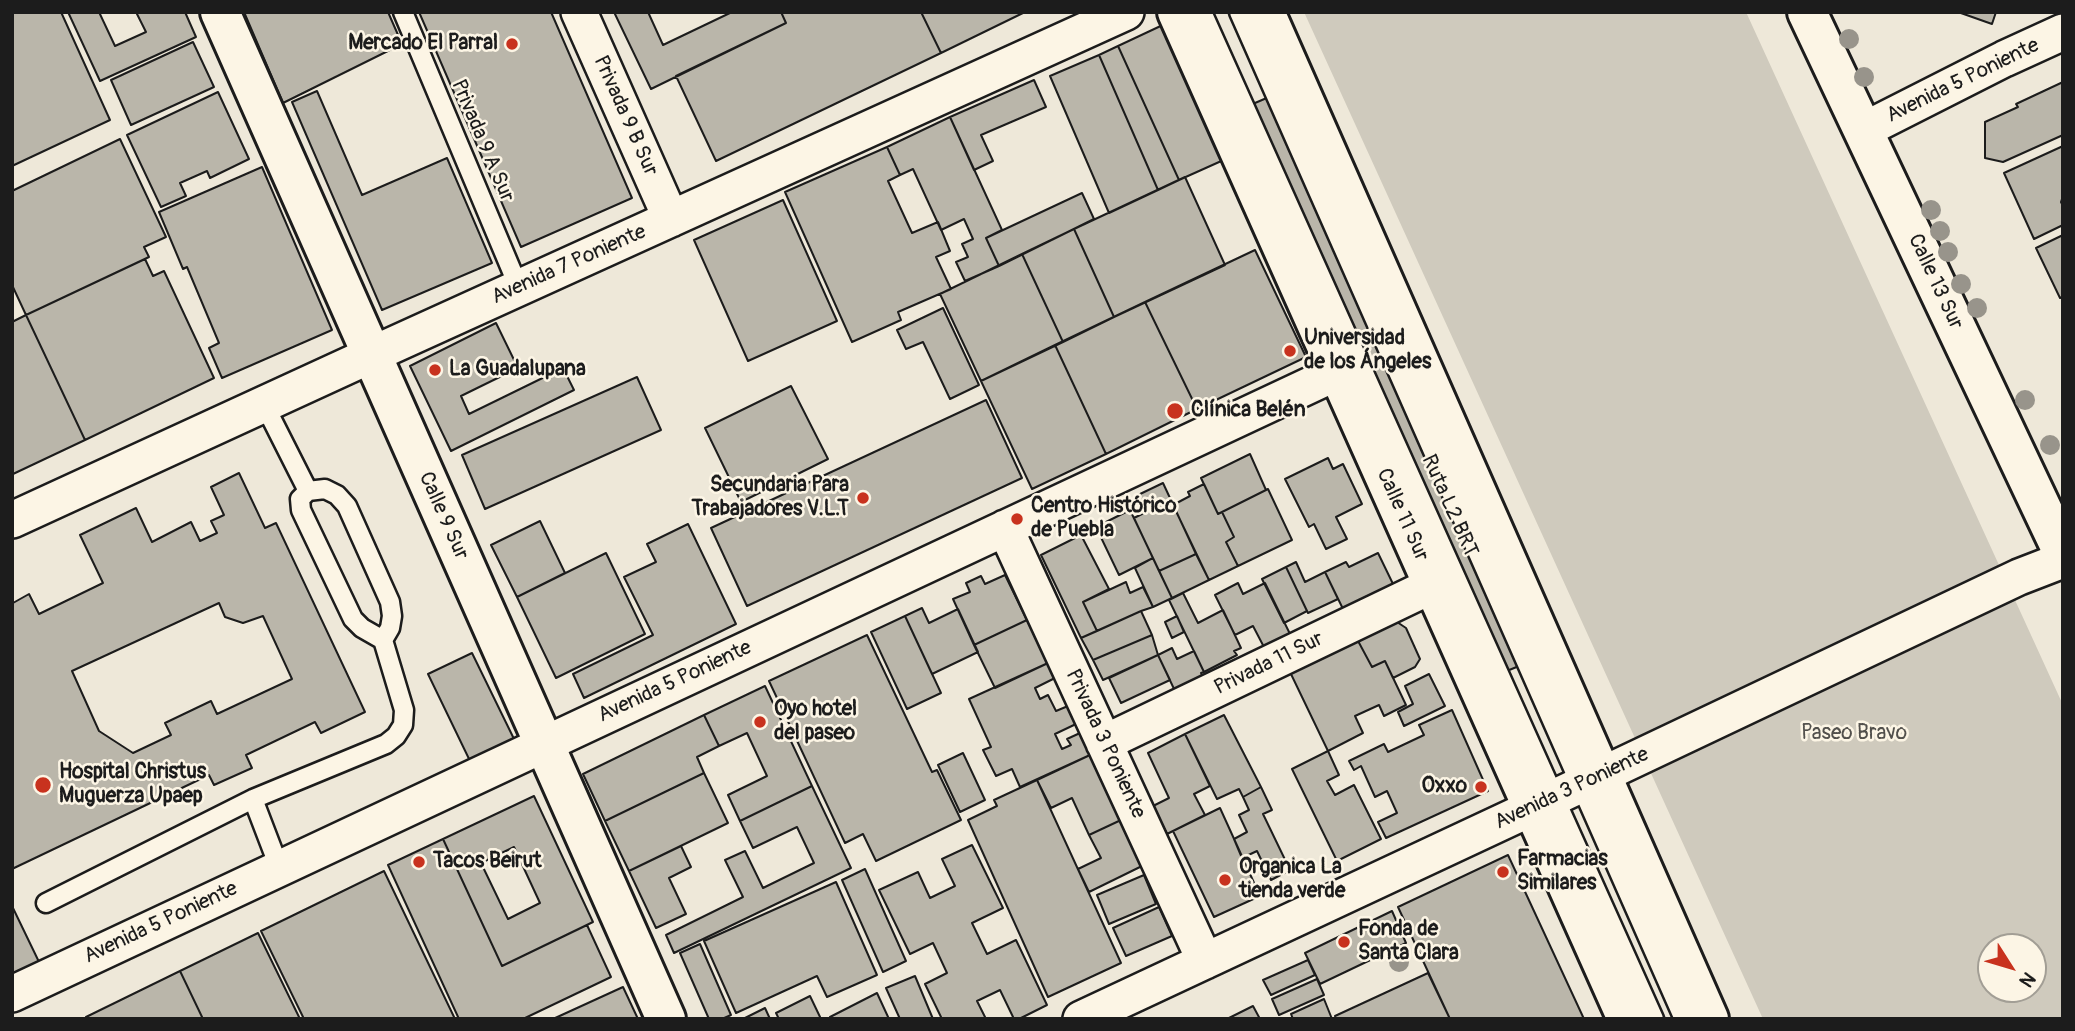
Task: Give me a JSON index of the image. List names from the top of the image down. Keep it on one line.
{"streets":{"main road":["Calle 13 Sur","Calle 11 Sur","Calle 9 Sur"],"street":["Avenida 5 Poniente","Privada 9 B Sur","Avenida 7 Poniente","Privada 11 Sur","Privada 3 Poniente","Avenida 3 Poniente"],"lane":["Privada 9 A Sur","Ruta L2 BRT"]},"crossings":[["Avenida 5 Poniente","Calle 13 Sur"],["Avenida 5 Poniente","Calle 11 Sur"],["Avenida 5 Poniente","Calle 9 Sur"],["Avenida 5 Poniente","Privada 3 Poniente"],["Privada 9 B Sur","Avenida 7 Poniente"],["Privada 9 A Sur","Avenida 7 Poniente"],["Avenida 7 Poniente","Calle 9 Sur"],["Ruta L2 BRT","Calle 11 Sur"],["Ruta L2 BRT","Avenida 3 Poniente"],["Calle 11 Sur","Privada 11 Sur"],["Calle 11 Sur","Avenida 3 Poniente"],["Privada 11 Sur","Privada 3 Poniente"],["Privada 3 Poniente","Avenida 3 Poniente"]],"parks":["Paseo Bravo"],"places":["Mercado El Parral","Universidad de los Ángeles","La Guadalupana","Clínica Belén","Secundaria Para Trabajadores V.L.T","Centro Histórico de Puebla","Oyo hotel del paseo","Hospital Christus Muguerza Upaep","Oxxo","Tacos Beirut","Farmacias Similares","Organica La tienda verde","Fonda de Santa Clara"],"north":"bottom right"}
